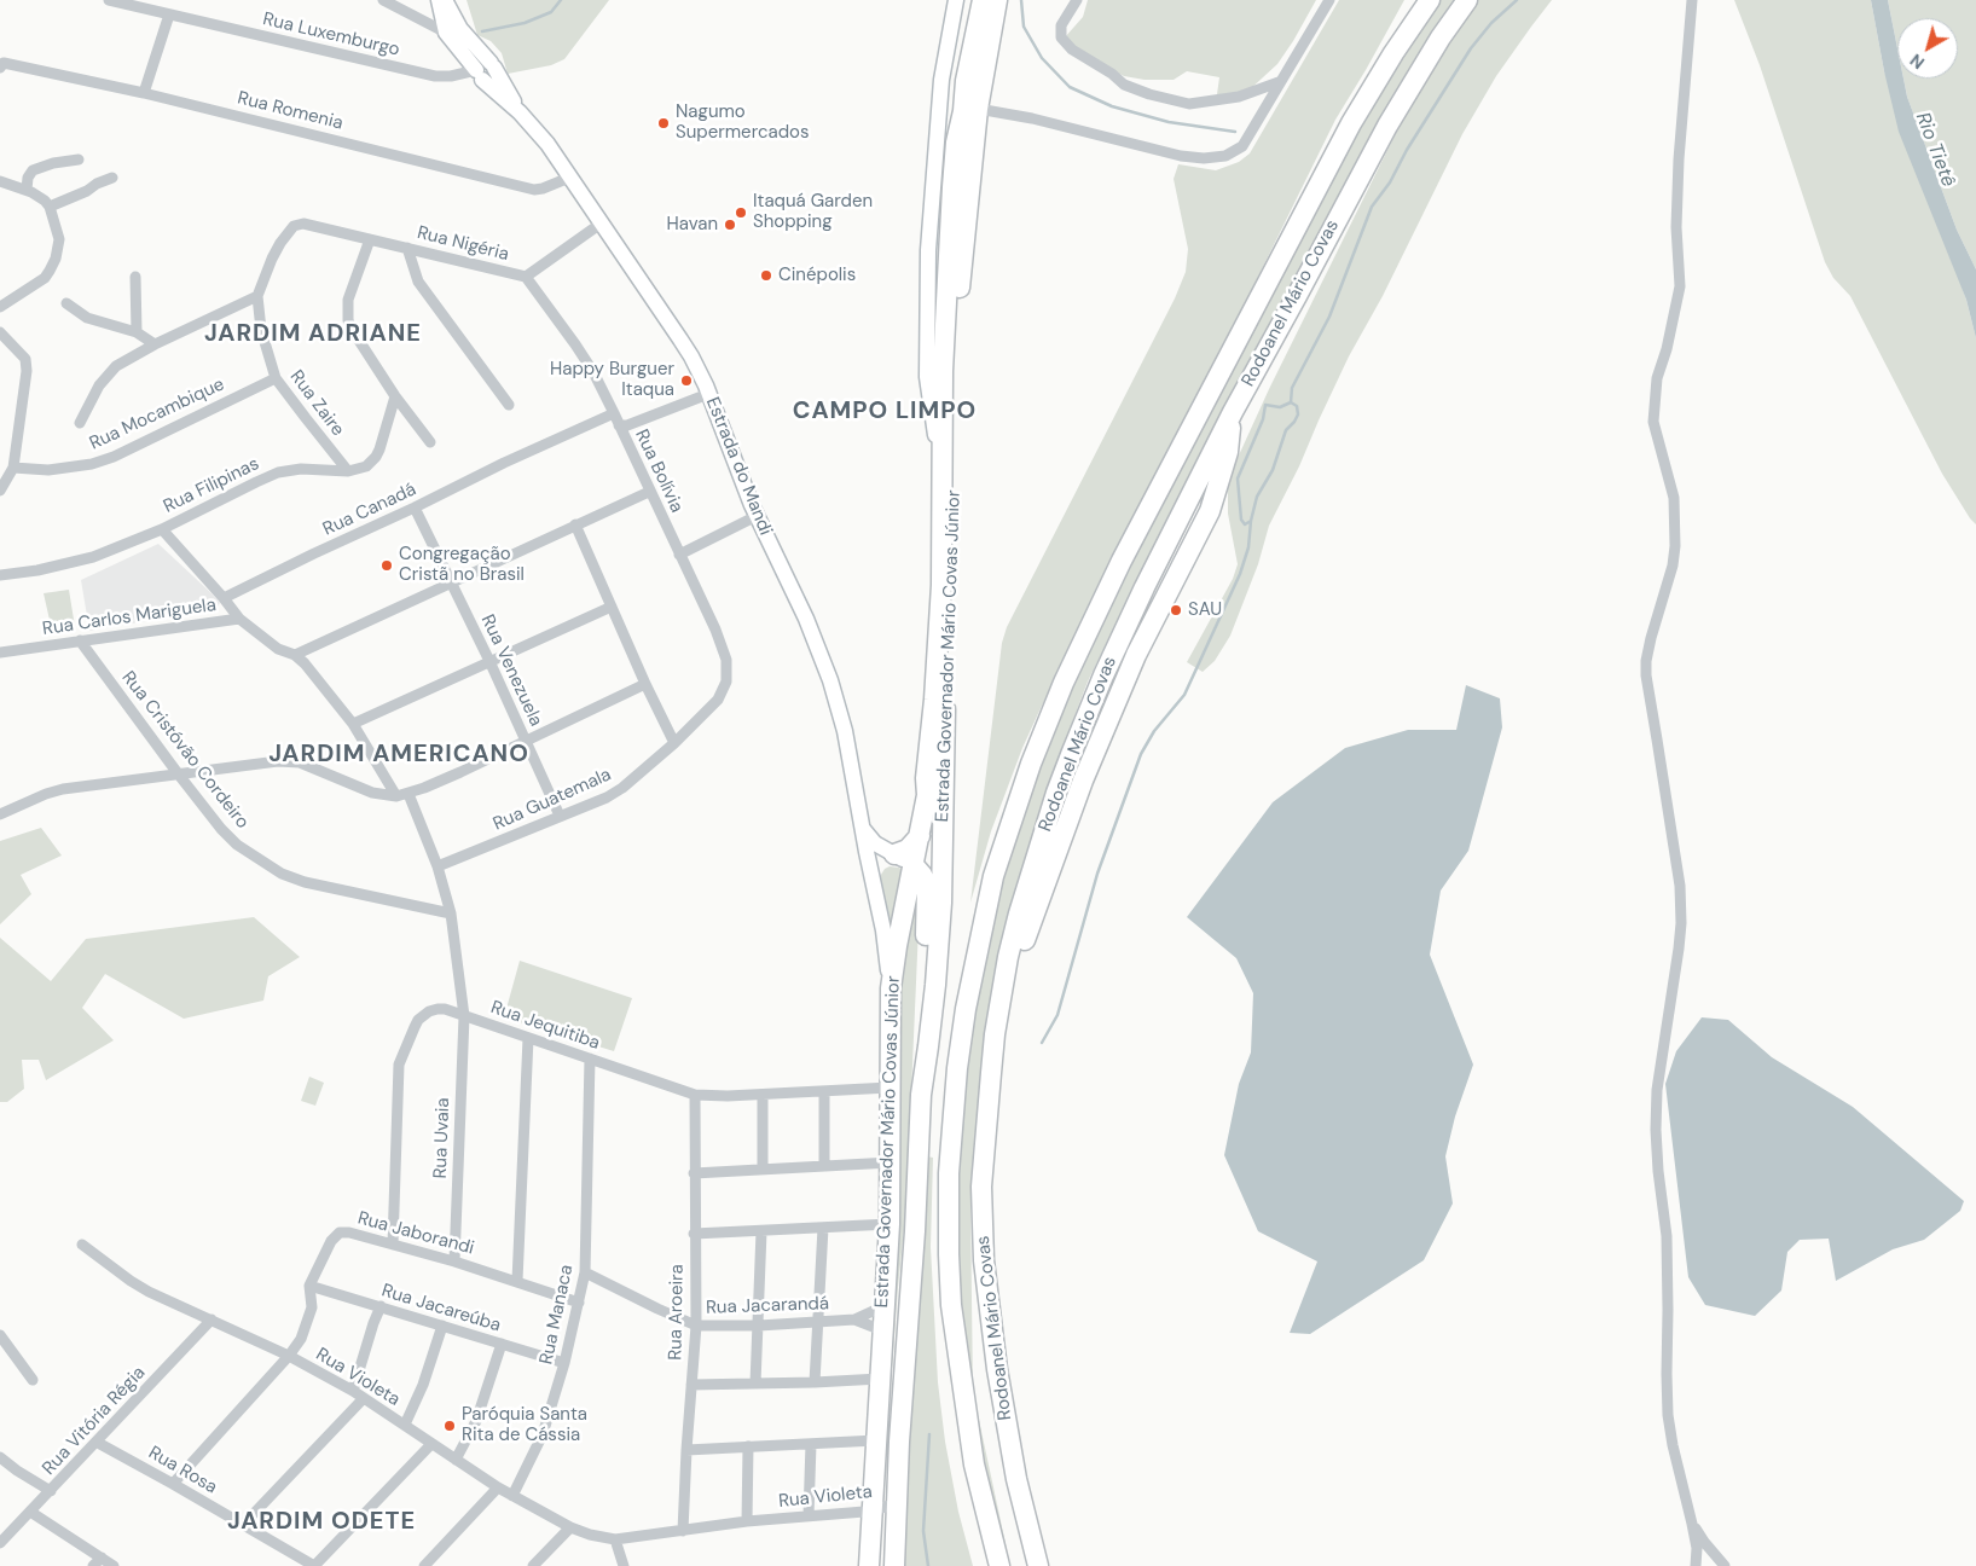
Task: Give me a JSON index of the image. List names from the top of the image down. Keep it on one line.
{"streets":{"highway":["Rodoanel Mário Covas","Estrada Governador Mário Covas Júnior"],"main road":["Estrada do Mandi"],"street":["Rua Luxemburgo","Rua Romenia","Rua Nigéria","Rua Zaire","Rua Mocambique","Rua Bolívia","Rua Filipinas","Rua Canadá","Rua Carlos Mariguela","Rua Venezuela","Rua Cristóvão Cordeiro","Rua Guatemala","Rua Jequitiba","Rua Uvaia","Rua Jaborandi","Rua Jacarandá","Rua Jacareúba","Rua Aroeira","Rua Manaca","Rua Violeta","Rua Vitória Régia","Rua Rosa"]},"crossings":[["Rua Luxemburgo","Estrada do Mandi"],["Rua Romenia","Estrada do Mandi"],["Rua Nigéria","Rua Zaire"],["Rua Nigéria","Estrada do Mandi"],["Rua Nigéria","Rua Bolívia"],["Rua Zaire","Rua Mocambique"],["Rua Zaire","Rua Filipinas"],["Estrada do Mandi","Estrada Governador Mário Covas Júnior"],["Rua Bolívia","Rua Canadá"],["Rua Bolívia","Rua Guatemala"],["Rua Canadá","Rua Venezuela"],["Rua Carlos Mariguela","Rua Cristóvão Cordeiro"],["Estrada Governador Mário Covas Júnior","Rua Jequitiba"],["Estrada Governador Mário Covas Júnior","Rua Jacarandá"],["Estrada Governador Mário Covas Júnior","Rua Violeta"],["Rua Venezuela","Rua Guatemala"],["Rua Cristóvão Cordeiro","Rua Uvaia"],["Rua Guatemala","Rua Uvaia"],["Rua Jequitiba","Rua Uvaia"],["Rua Jequitiba","Rua Jaborandi"],["Rua Jequitiba","Rua Aroeira"],["Rua Jequitiba","Rua Manaca"],["Rua Uvaia","Rua Jaborandi"],["Rua Jaborandi","Rua Jacareúba"],["Rua Jaborandi","Rua Manaca"],["Rua Jaborandi","Rua Violeta"],["Rua Jaborandi","Rua Rosa"],["Rua Jacarandá","Rua Aroeira"],["Rua Jacarandá","Rua Manaca"],["Rua Jacareúba","Rua Manaca"],["Rua Aroeira","Rua Violeta"],["Rua Manaca","Rua Violeta"],["Rua Violeta","Rua Vitória Régia"],["Rua Vitória Régia","Rua Rosa"]],"districts":["JARDIM ADRIANE","CAMPO LIMPO","JARDIM AMERICANO","JARDIM ODETE"],"water":["Rio Tietê"],"places":["Nagumo Supermercados","Itaquá Garden Shopping","Havan","Cinépolis","Happy Burguer Itaqua","Congregação Cristã no Brasil","SAU","Paróquia Santa Rita de Cássia"],"north":"bottom left"}
